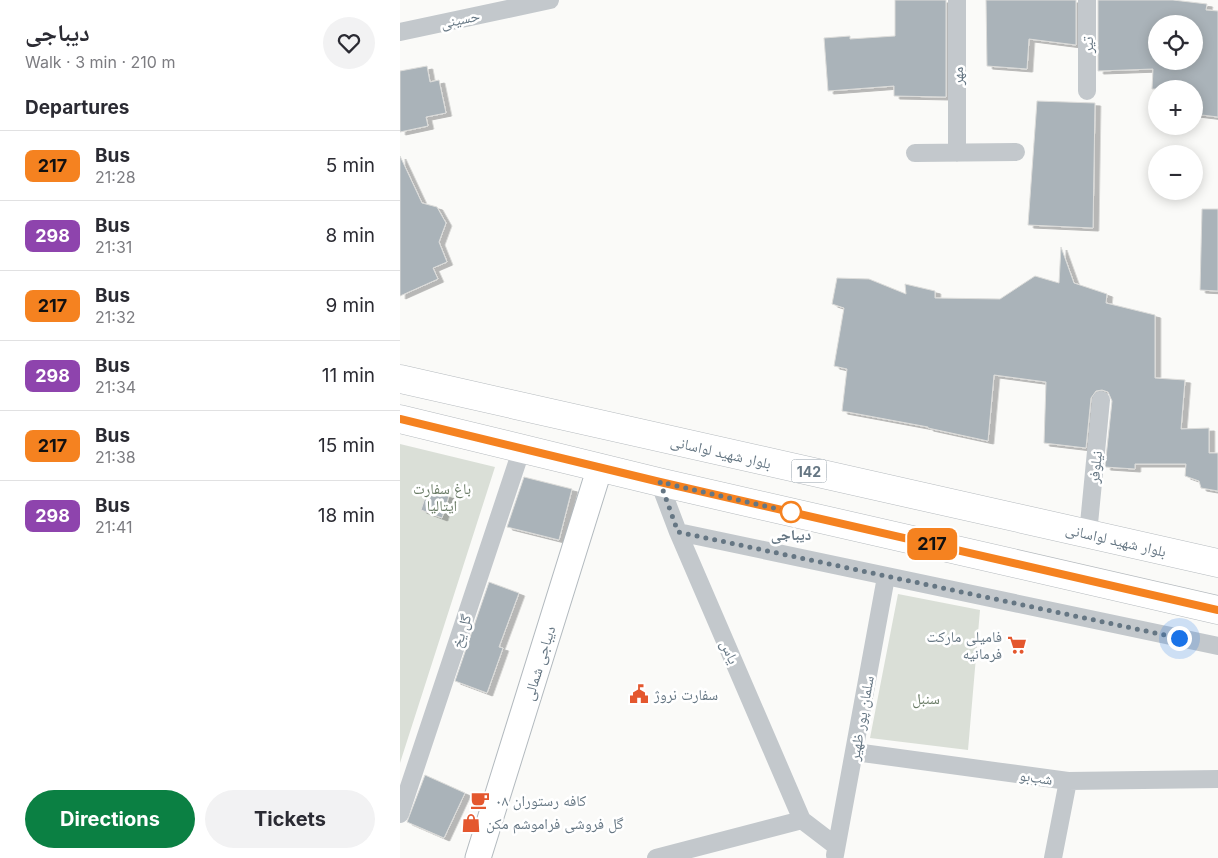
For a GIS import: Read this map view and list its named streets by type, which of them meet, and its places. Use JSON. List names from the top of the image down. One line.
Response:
{"streets":{"main road":["بلوار شهید لواسانی","142","دیباجی شمالی"],"street":["حسینی","تیر","مهر","نیلوفر","گل یخ","یاس","سلمان پور ظهیر","شب‌بو"]},"crossings":[["بلوار شهید لواسانی","نیلوفر"],["یاس","سلمان پور ظهیر"],["سلمان پور ظهیر","شب‌بو"]],"parks":["باغ سفارت ایتالیا","سنبل"],"places":{"other":["دیباجی"],"supermarket":["فامیلی مارکت فرمانیه"],"public building":["سفارت نروژ"],"cafe":["کافه رستوران ٠٨"],"shop":["گل فروشی فراموشم مکن"]},"lines":["bus line 217"],"page":{"heading":[["دیباجی","Walk · 3 min · 210 m"],"Departures"],"on_map":"217","map_buttons":["+","−"],"list":[{"mark":"217","name":"Bus","note":"21:28","value":"5 min"},{"mark":"298","name":"Bus","note":"21:31","value":"8 min"},{"mark":"217","name":"Bus","note":"21:32","value":"9 min"},{"mark":"298","name":"Bus","note":"21:34","value":"11 min"},{"mark":"217","name":"Bus","note":"21:38","value":"15 min"},{"mark":"298","name":"Bus","note":"21:41","value":"18 min"}],"buttons":["Directions","Tickets"]}}
